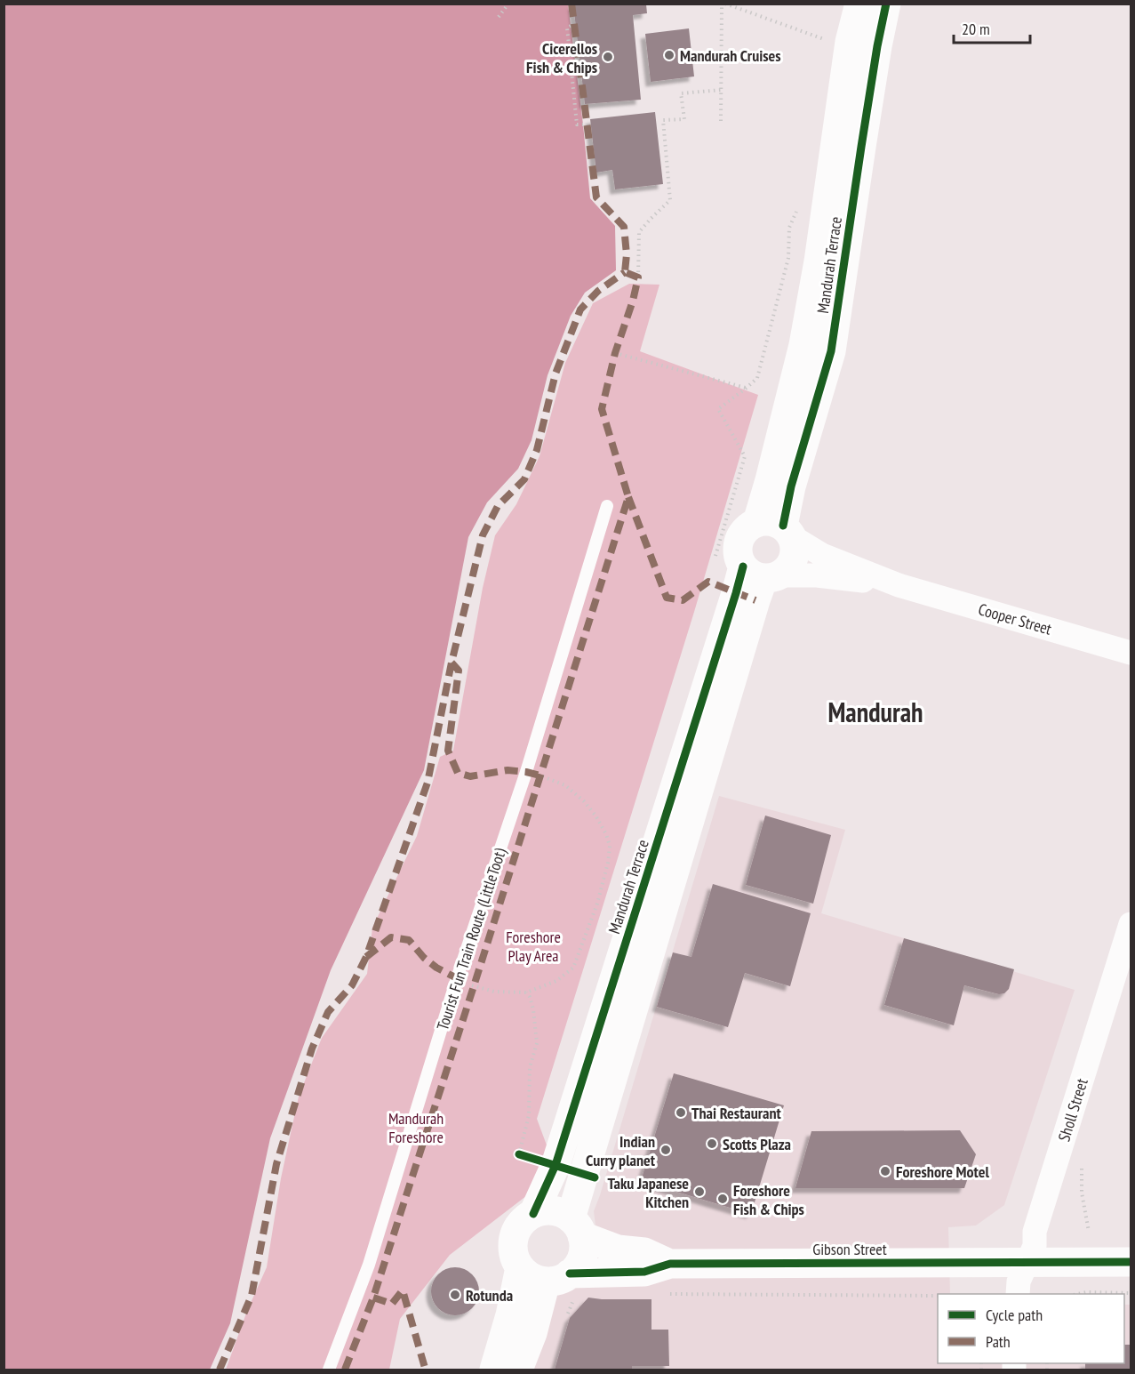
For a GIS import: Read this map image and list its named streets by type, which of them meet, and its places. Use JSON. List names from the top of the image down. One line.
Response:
{"streets":{"street":["Mandurah Terrace","Cooper Street","Sholl Street","Gibson Street"],"lane":["Tourist Fun Train Route (LittleToot)"]},"crossings":[["Mandurah Terrace","Cooper Street"],["Mandurah Terrace","Gibson Street"],["Sholl Street","Gibson Street"]],"districts":["Mandurah"],"parks":["Foreshore Play Area","Mandurah Foreshore"],"places":["Mandurah Cruises","Cicerellos Fish & Chips","Thai Restaurant","Scotts Plaza","Indian Curry planet","Foreshore Motel","Taku Japanese Kitchen","Foreshore Fish & Chips","Rotunda"],"legend":["Cycle path","Path"],"scale_bar":"20 m"}
